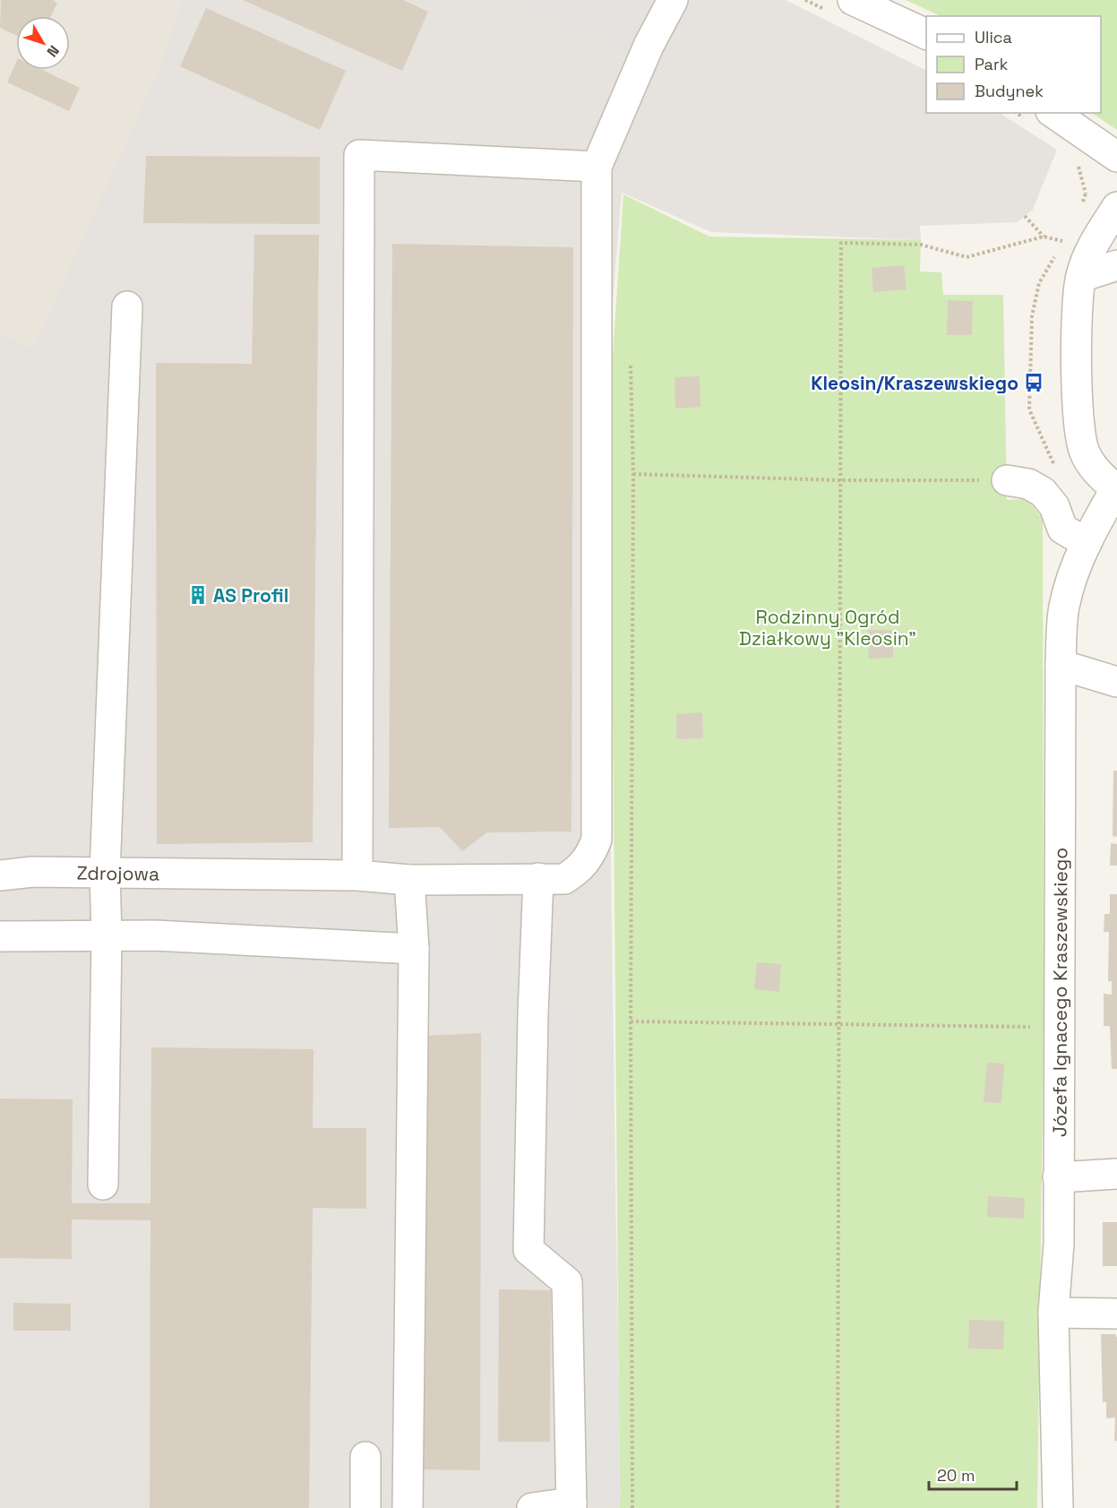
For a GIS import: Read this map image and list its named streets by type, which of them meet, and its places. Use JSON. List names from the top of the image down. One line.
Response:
{"streets":{"street":["Zdrojowa","Józefa Ignacego Kraszewskiego"]},"parks":["Rodzinny Ogród Działkowy \"Kleosin\""],"places":{"bus stop":["Kleosin/Kraszewskiego"],"building":["AS Profil"]},"legend":["Ulica","Park","Budynek"],"scale_bar":"20 m","north":"bottom right"}
